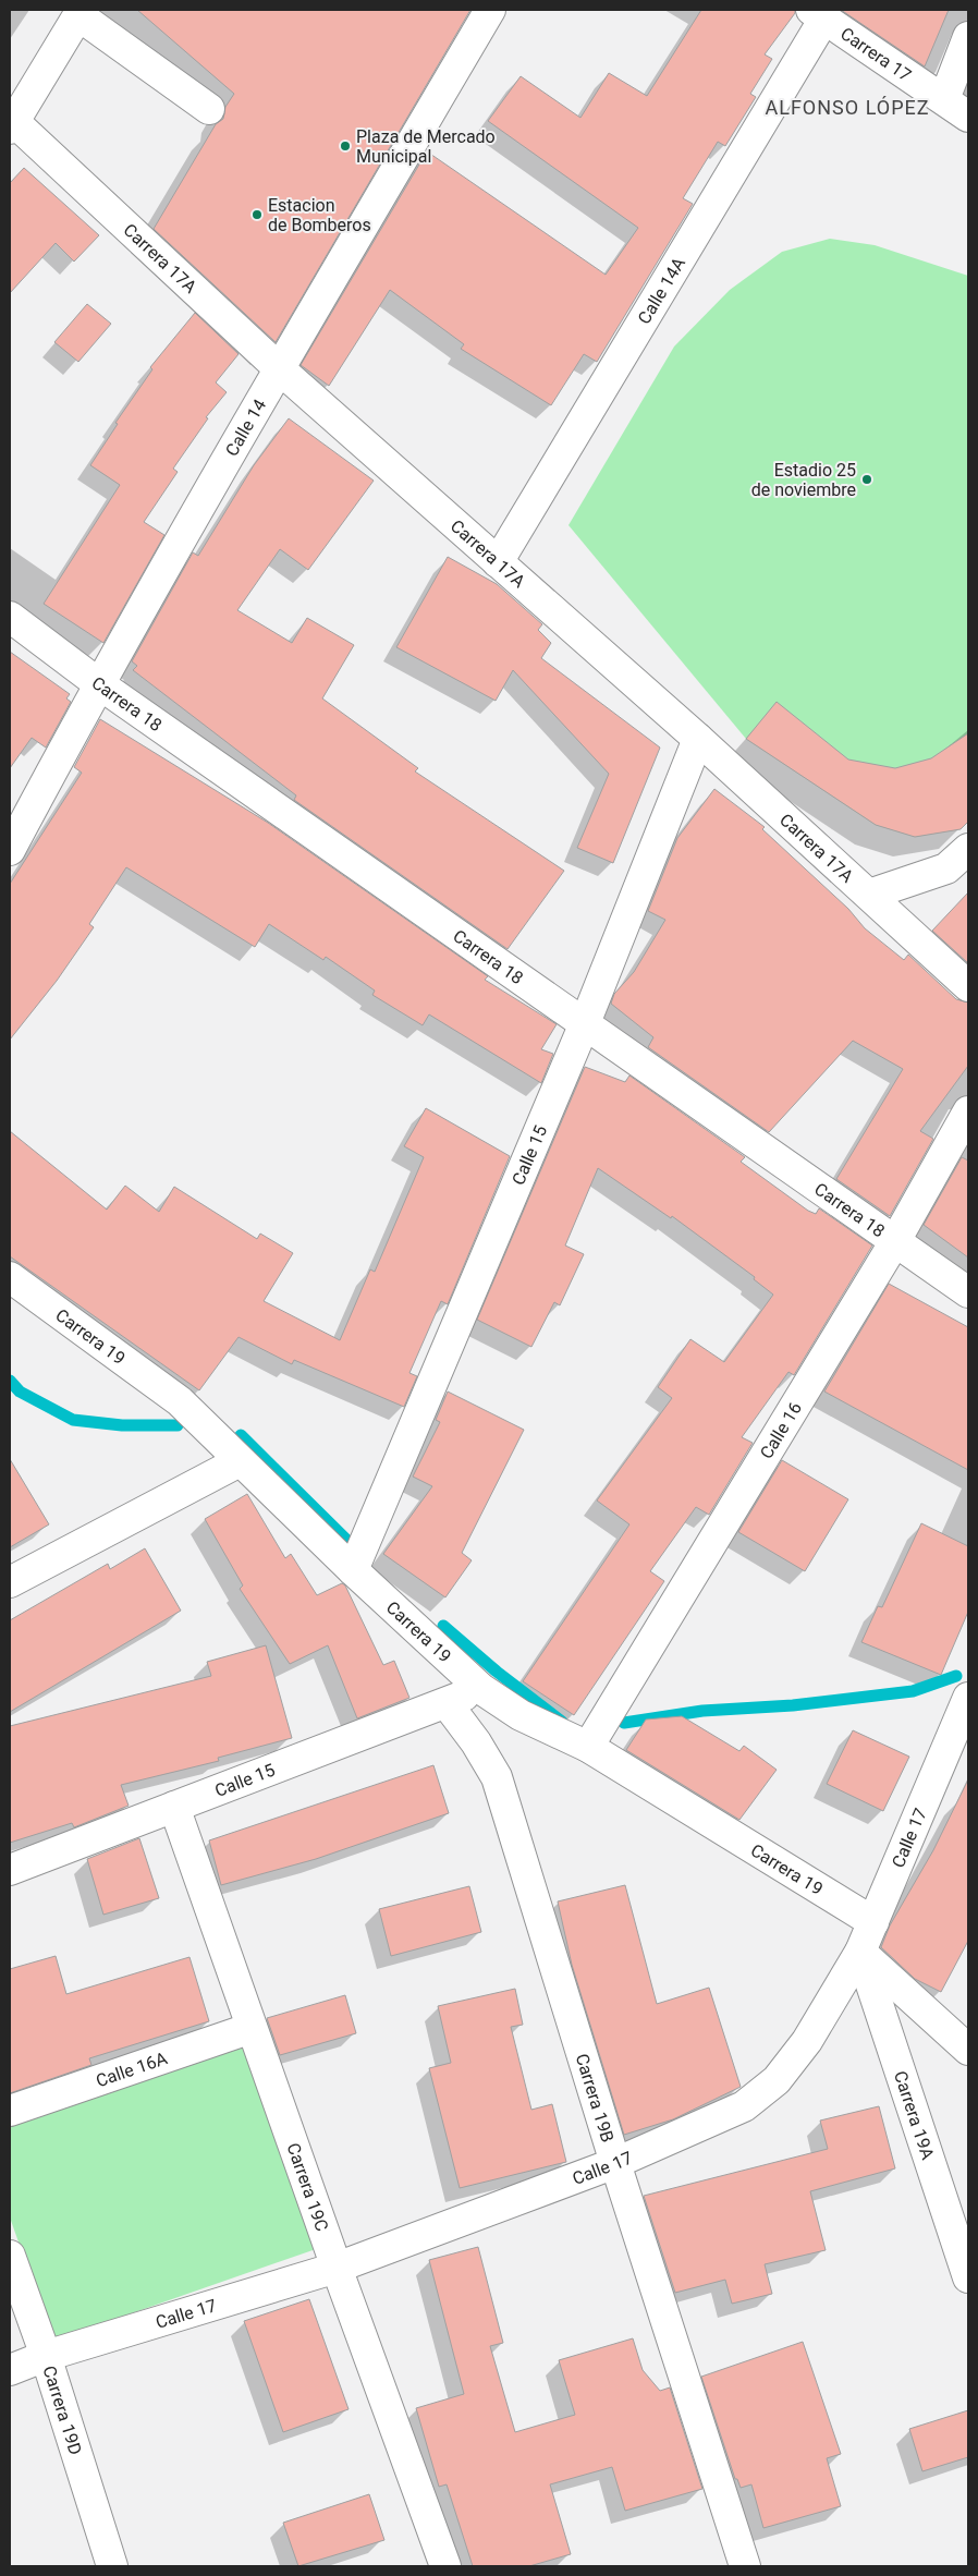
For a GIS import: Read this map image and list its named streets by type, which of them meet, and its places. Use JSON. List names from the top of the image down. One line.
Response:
{"streets":{"street":["Carrera 17","Carrera 17A","Calle 14A","Calle 14","Carrera 18","Calle 15","Carrera 19","Calle 16","Calle 17","Calle 16A","Carrera 19B","Carrera 19A","Carrera 19C","Carrera 19D"]},"crossings":[["Carrera 17","Calle 14A"],["Carrera 17A","Calle 14A"],["Carrera 17A","Calle 14"],["Carrera 17A","Calle 15"],["Calle 14","Carrera 18"],["Carrera 18","Calle 15"],["Carrera 18","Calle 16"],["Calle 15","Carrera 19"],["Calle 15","Carrera 19B"],["Calle 15","Carrera 19C"],["Carrera 19","Calle 16"],["Carrera 19","Calle 17"],["Calle 17","Carrera 19B"],["Calle 17","Carrera 19A"],["Calle 17","Carrera 19C"],["Calle 17","Carrera 19D"],["Calle 16A","Carrera 19C"]],"districts":["ALFONSO LÓPEZ"],"places":["Plaza de Mercado Municipal","Estacion de Bomberos","Estadio 25 de noviembre"]}
